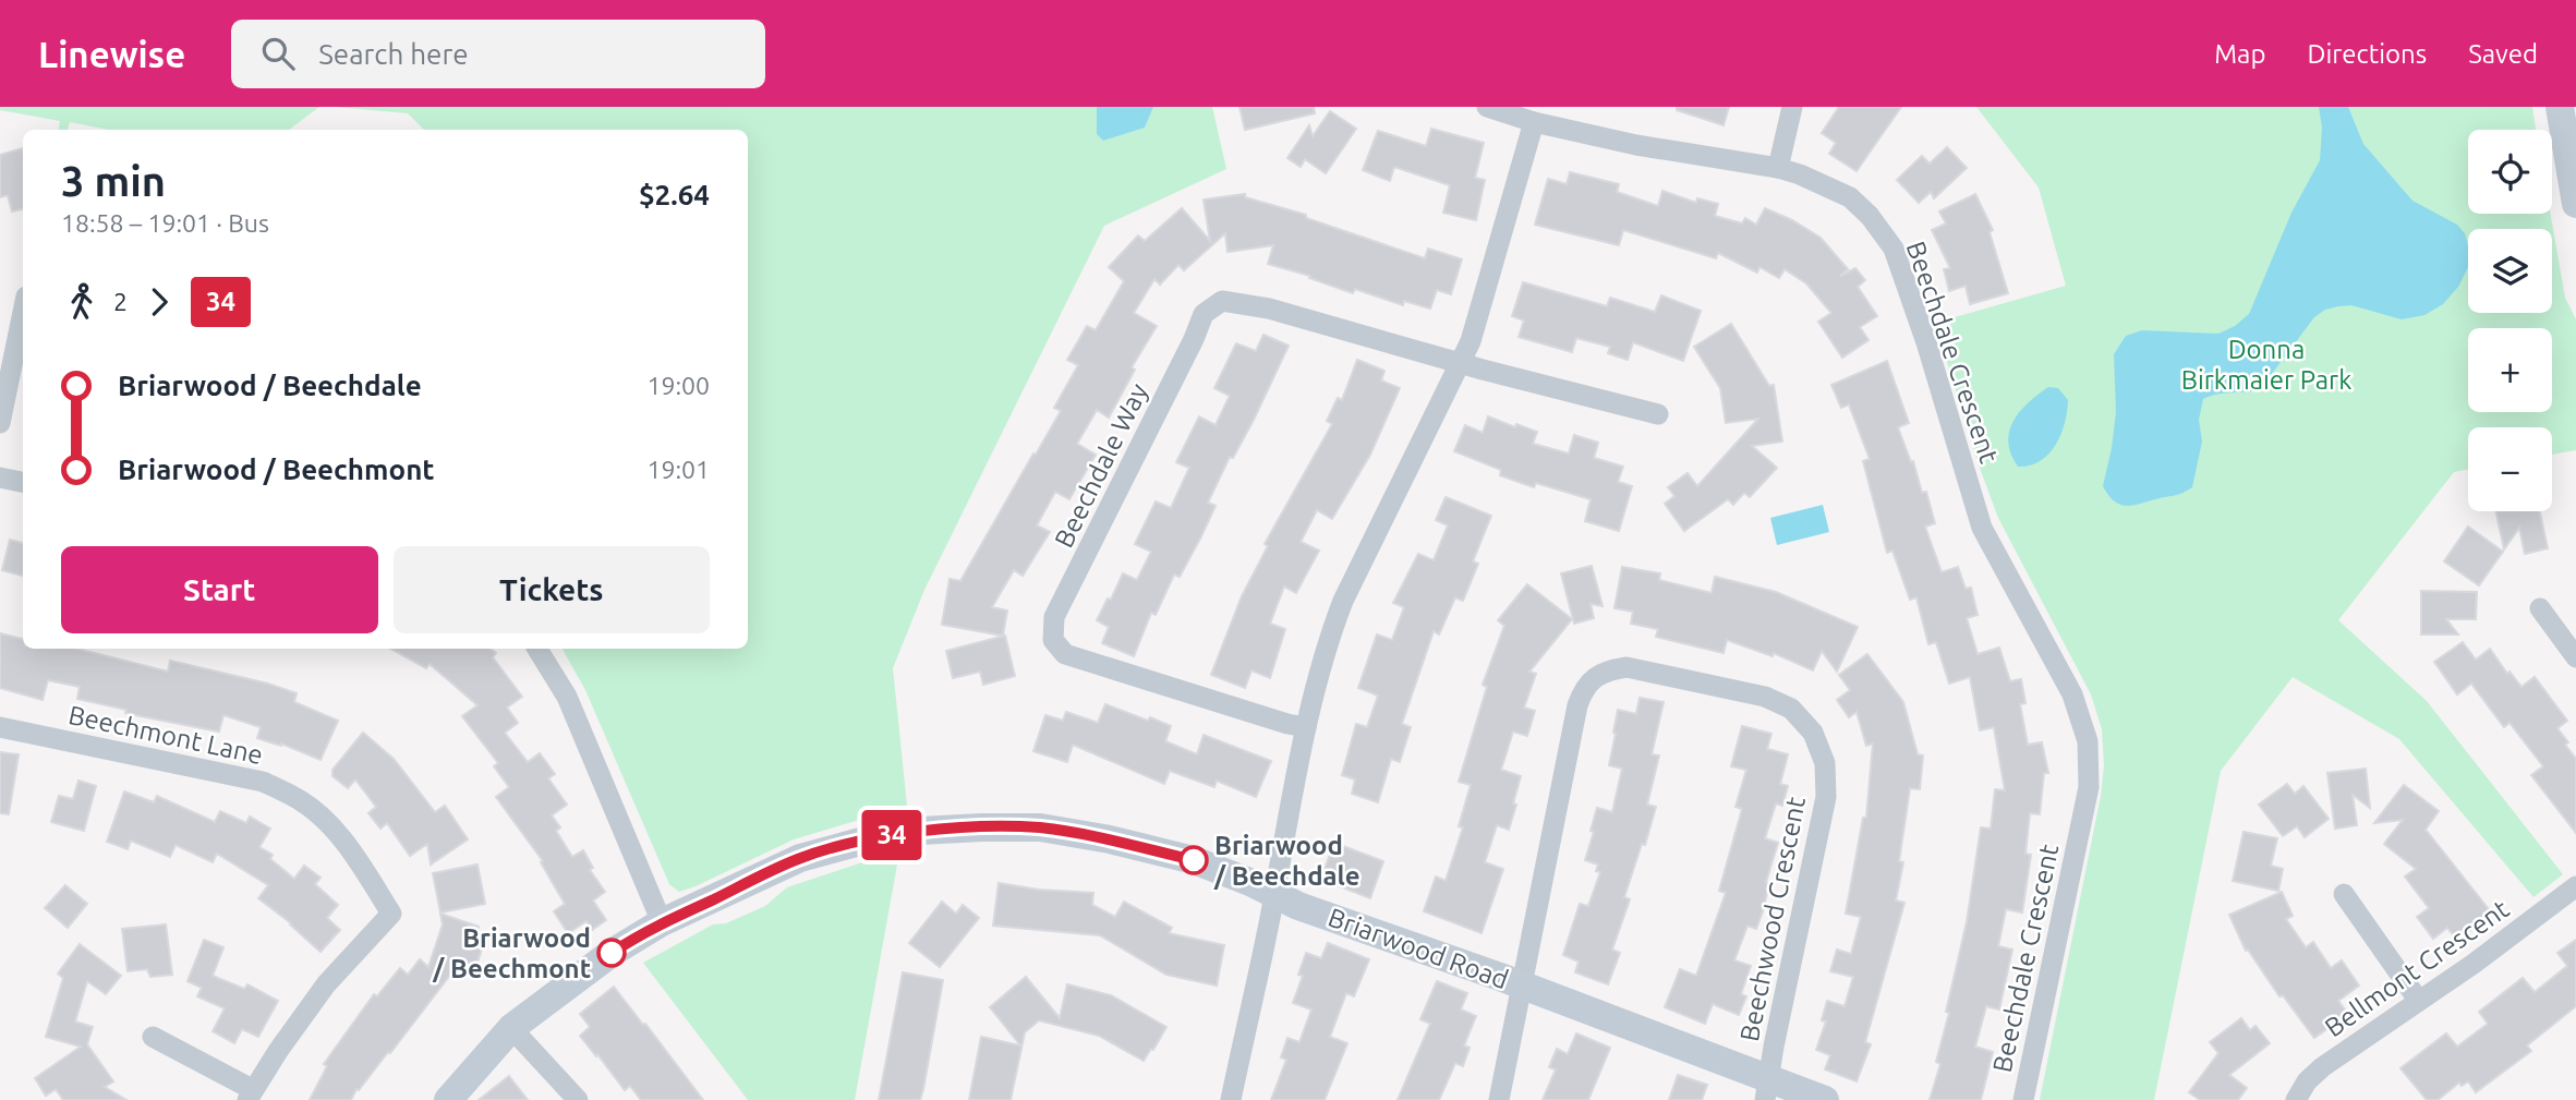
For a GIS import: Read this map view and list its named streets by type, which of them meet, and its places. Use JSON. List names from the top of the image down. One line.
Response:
{"streets":{"street":["Beechdale Crescent","Beechdale Way","Beechmont Lane","Beechwood Crescent","Briarwood Road","Bellmont Crescent"]},"crossings":[["Beechwood Crescent","Briarwood Road"]],"parks":["Donna Birkmaier Park"],"places":["Briarwood / Beechdale","Briarwood / Beechmont"],"lines":["bus line 34"],"page":{"header":"Linewise","search":"Search here","nav":["Map","Directions","Saved"],"on_map":"34","map_buttons":["+","−"],"heading":["3 min","18:58 – 19:01 · Bus","$2.64"],"legs":["2","34"],"list":[{"name":"Briarwood / Beechdale","value":"19:00"},{"name":"Briarwood / Beechmont","value":"19:01"}],"buttons":["Start","Tickets"]}}
